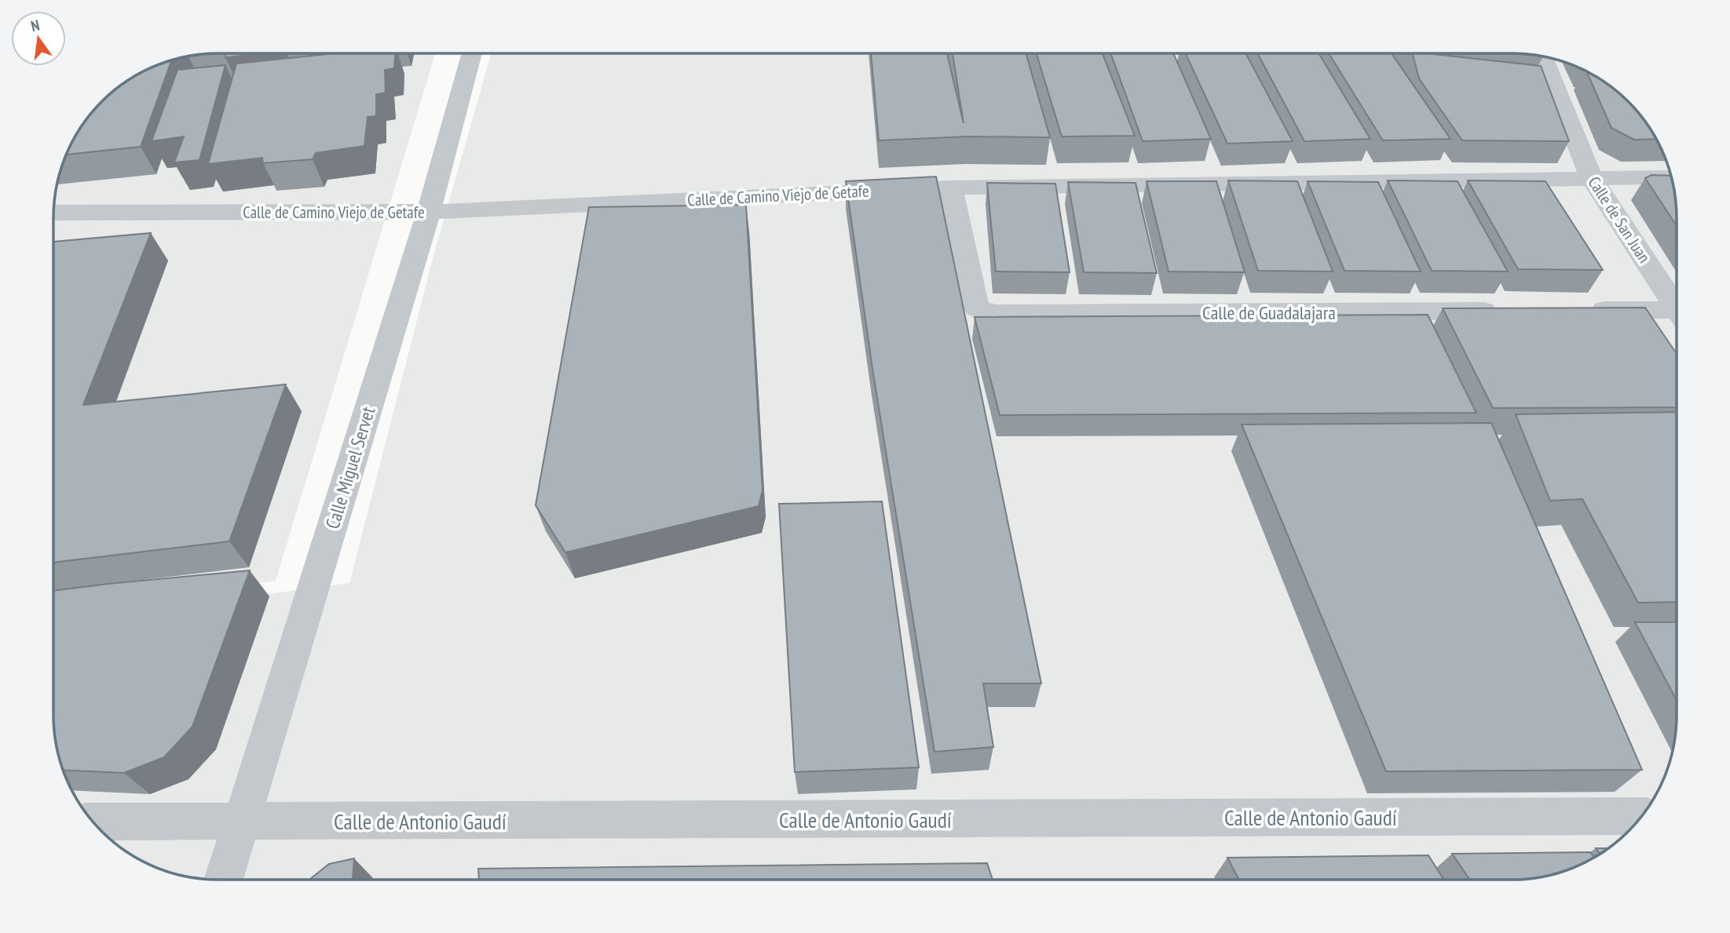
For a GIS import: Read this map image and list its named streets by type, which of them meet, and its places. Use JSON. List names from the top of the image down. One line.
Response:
{"streets":{"street":["Calle de Camino Viejo de Getafe","Calle de San Juan","Calle de Guadalajara","Calle Miguel Servet","Calle de Antonio Gaudí"]},"crossings":[["Calle de Camino Viejo de Getafe","Calle de San Juan"],["Calle de Camino Viejo de Getafe","Calle de Guadalajara"],["Calle de Camino Viejo de Getafe","Calle Miguel Servet"],["Calle Miguel Servet","Calle de Antonio Gaudí"]],"north":"top"}
